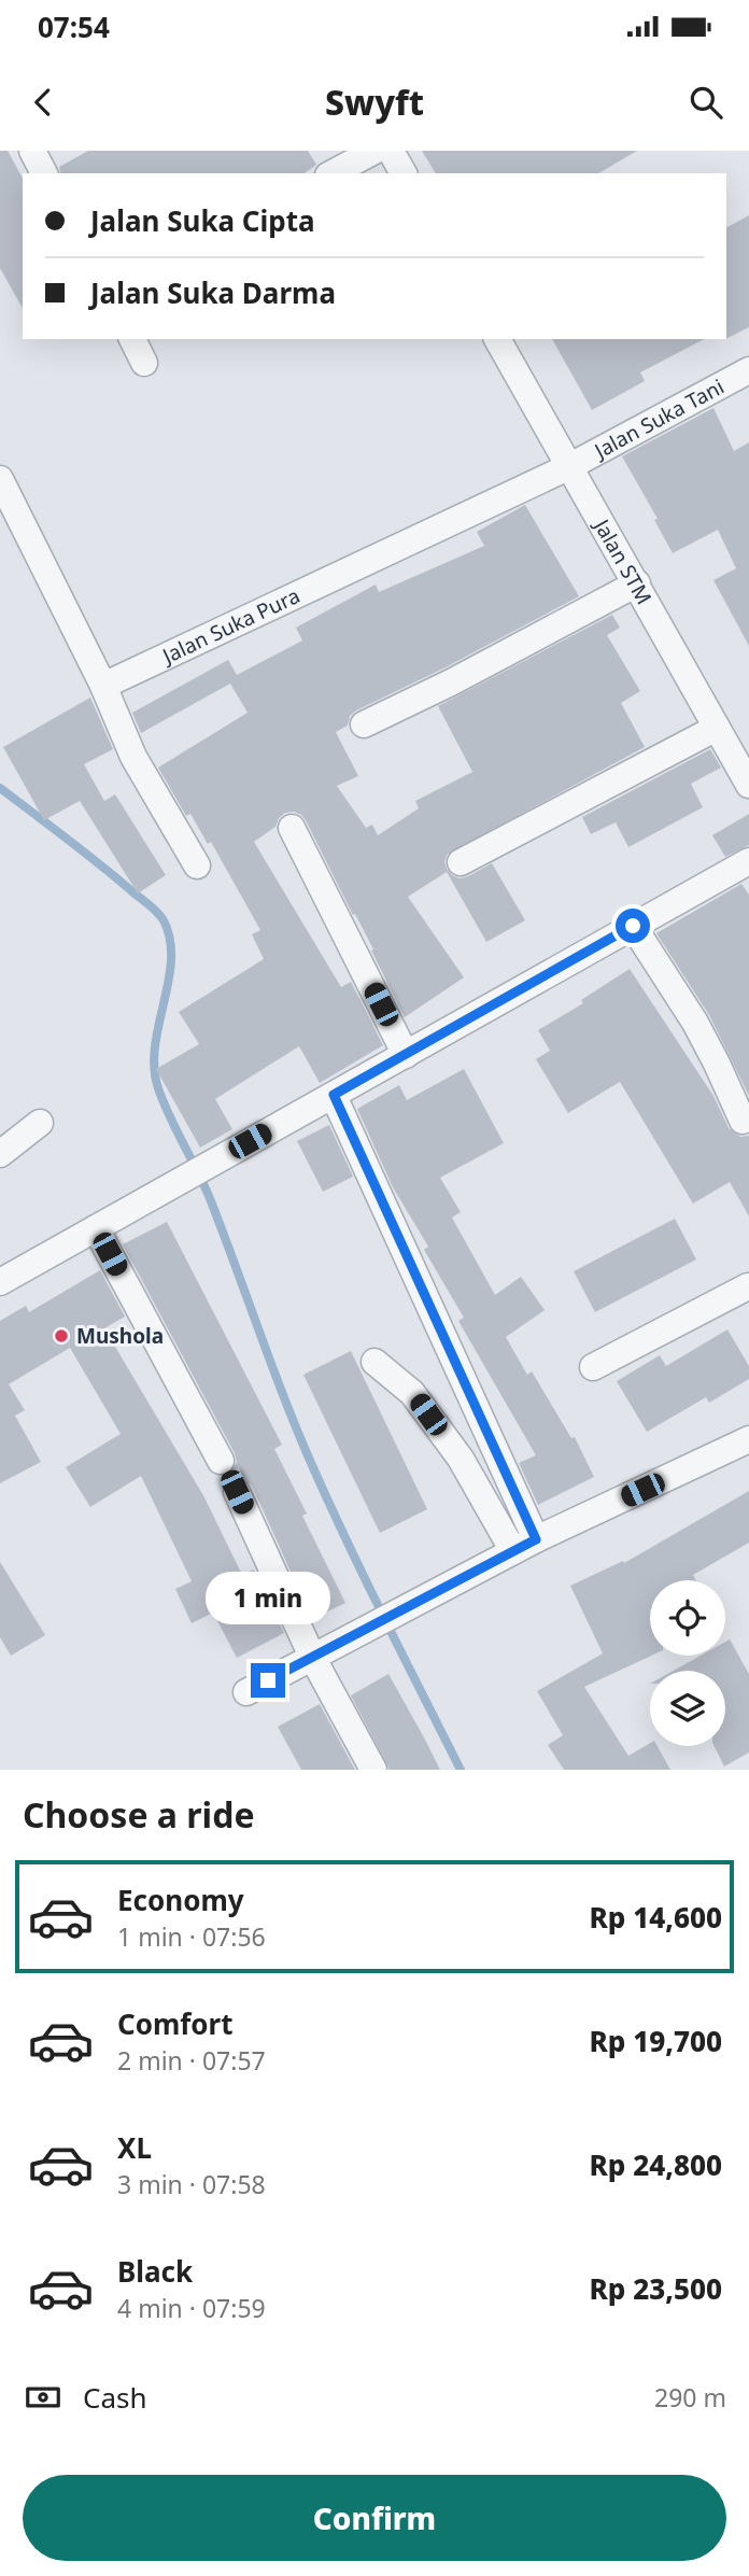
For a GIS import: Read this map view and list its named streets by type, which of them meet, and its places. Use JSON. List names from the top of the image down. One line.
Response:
{"streets":{"street":["Jalan Suka Tani","Jalan STM","Jalan Suka Pura"]},"crossings":[["Jalan Suka Tani","Jalan STM"],["Jalan Suka Tani","Jalan Suka Pura"],["Jalan STM","Jalan Suka Pura"]],"places":["Mushola"],"page":{"status":"07:54","header":"Swyft","banner":["Jalan Suka Cipta","Jalan Suka Darma"],"bubble":"1 min","heading":"Choose a ride","list":[{"name":"Economy","note":"1 min · 07:56","value":"Rp 14,600"},{"name":"Comfort","note":"2 min · 07:57","value":"Rp 19,700"},{"name":"XL","note":"3 min · 07:58","value":"Rp 24,800"},{"name":"Black","note":"4 min · 07:59","value":"Rp 23,500"}],"pay":["Cash","290 m"],"buttons":"Confirm"}}
